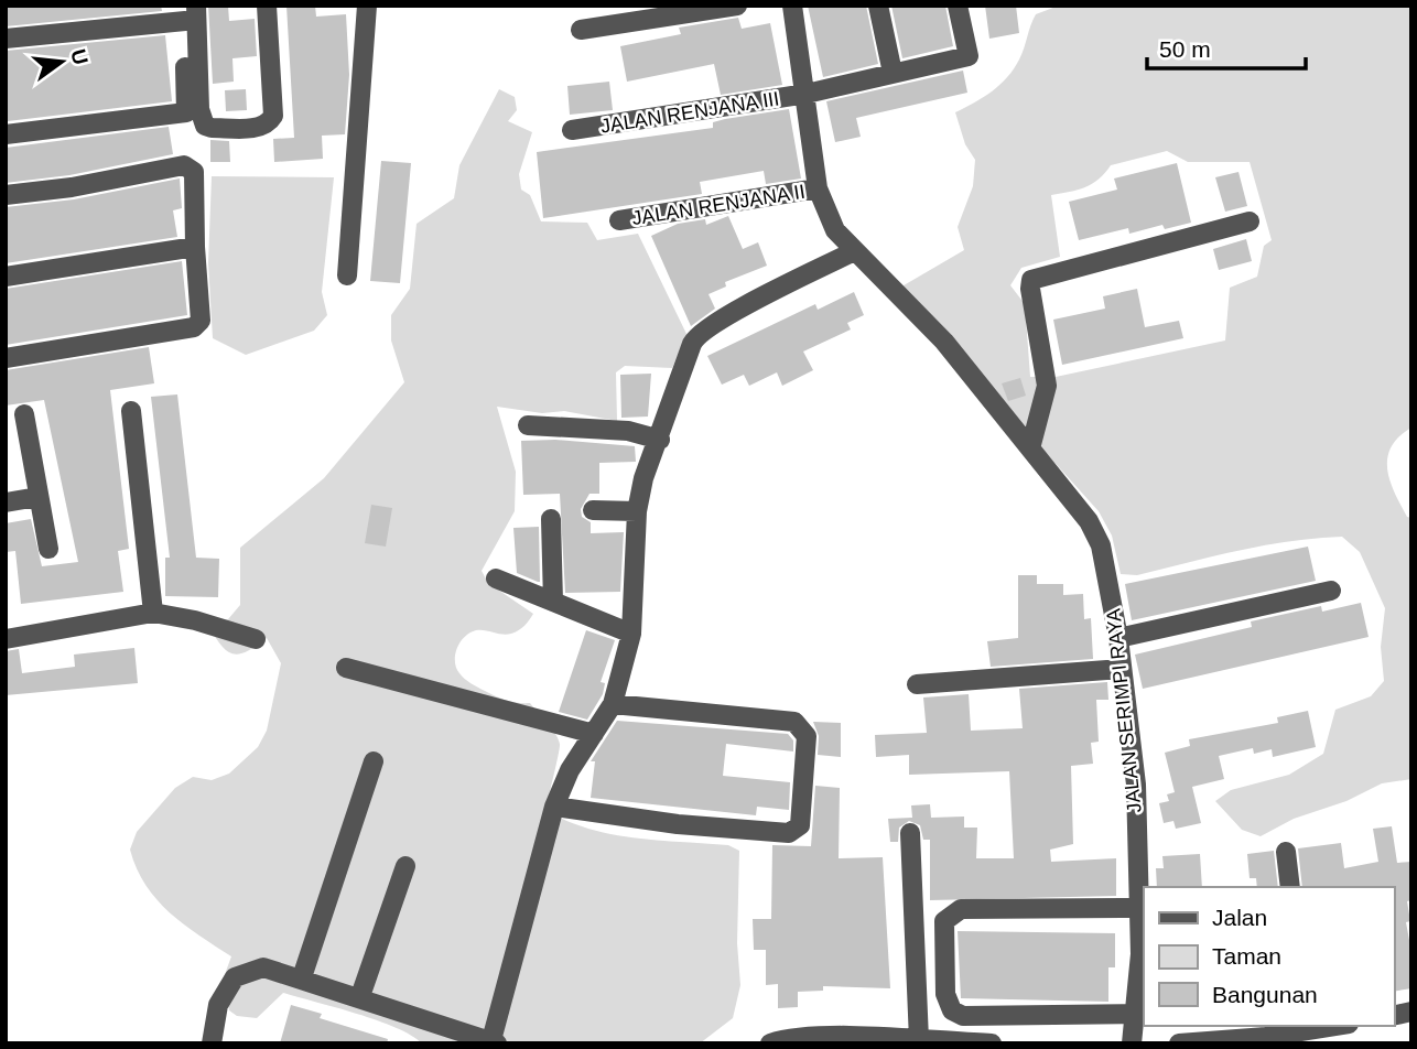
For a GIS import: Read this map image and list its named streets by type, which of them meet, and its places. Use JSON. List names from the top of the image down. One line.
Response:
{"streets":{"street":["JALAN RENJANA III","JALAN RENJANA II","JALAN SERIMPI RAYA"]},"crossings":[["JALAN RENJANA III","JALAN SERIMPI RAYA"],["JALAN RENJANA II","JALAN SERIMPI RAYA"]],"legend":["Jalan","Taman","Bangunan"],"scale_bar":"50 m","north":"right"}
